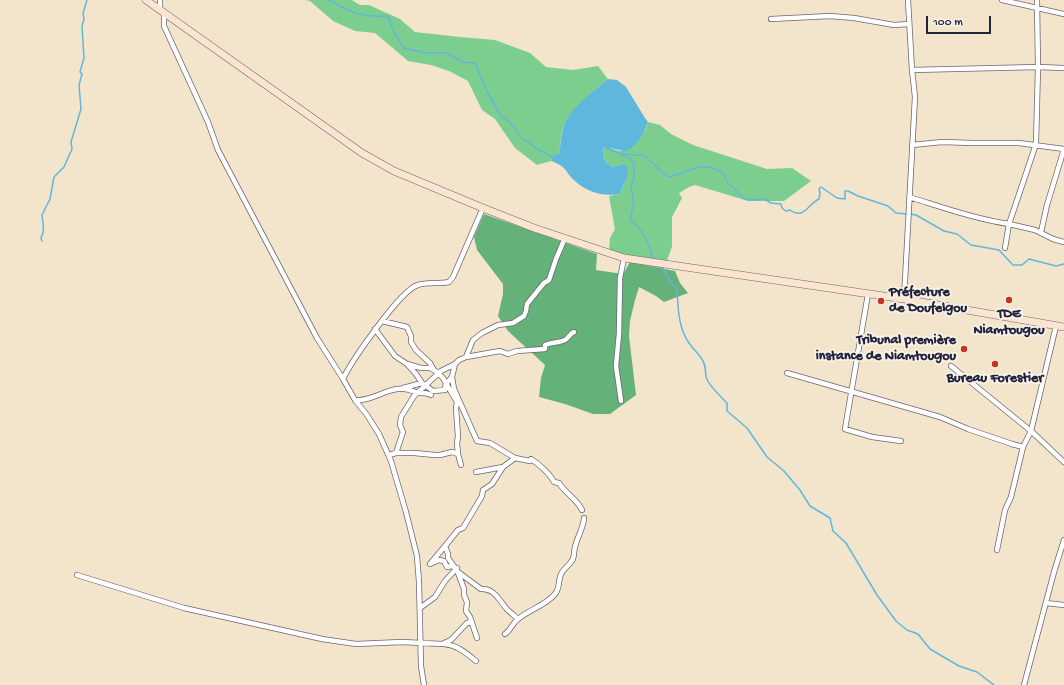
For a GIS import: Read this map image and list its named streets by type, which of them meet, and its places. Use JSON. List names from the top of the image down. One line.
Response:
{"places":["TDE Niamtougou","Préfecture de Doufelgou","Tribunal première instance de Niamtougou","Bureau Forestier"],"scale_bar":"100 m"}
